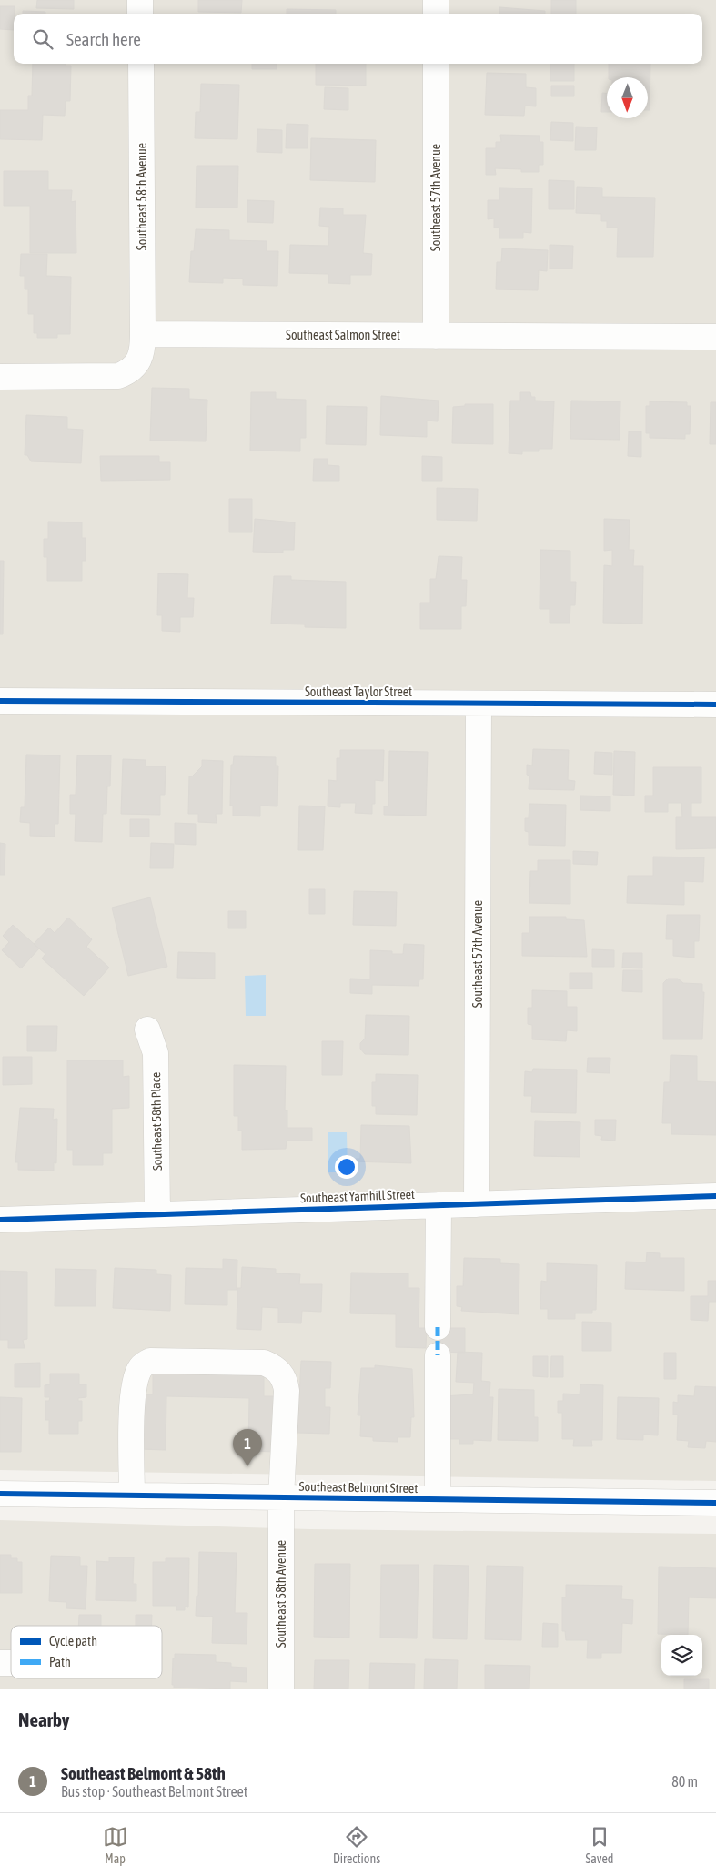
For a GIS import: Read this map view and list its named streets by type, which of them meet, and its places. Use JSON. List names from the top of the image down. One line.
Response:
{"streets":{"street":["Southeast 58th Avenue","Southeast 57th Avenue","Southeast Salmon Street","Southeast Taylor Street","Southeast 58th Place","Southeast Yamhill Street","Southeast Belmont Street"]},"crossings":[["Southeast 58th Avenue","Southeast Salmon Street"],["Southeast 58th Avenue","Southeast Belmont Street"],["Southeast 57th Avenue","Southeast Salmon Street"],["Southeast 57th Avenue","Southeast Taylor Street"],["Southeast 57th Avenue","Southeast Yamhill Street"],["Southeast 58th Place","Southeast Yamhill Street"]],"legend":["Cycle path","Path"],"north":"bottom","page":{"search":"Search here","pins":"1","heading":"Nearby","list":[{"mark":"1","name":"Southeast Belmont & 58th","note":"Bus stop · Southeast Belmont Street","value":"80 m"}],"nav":["Map","Directions","Saved"]}}
